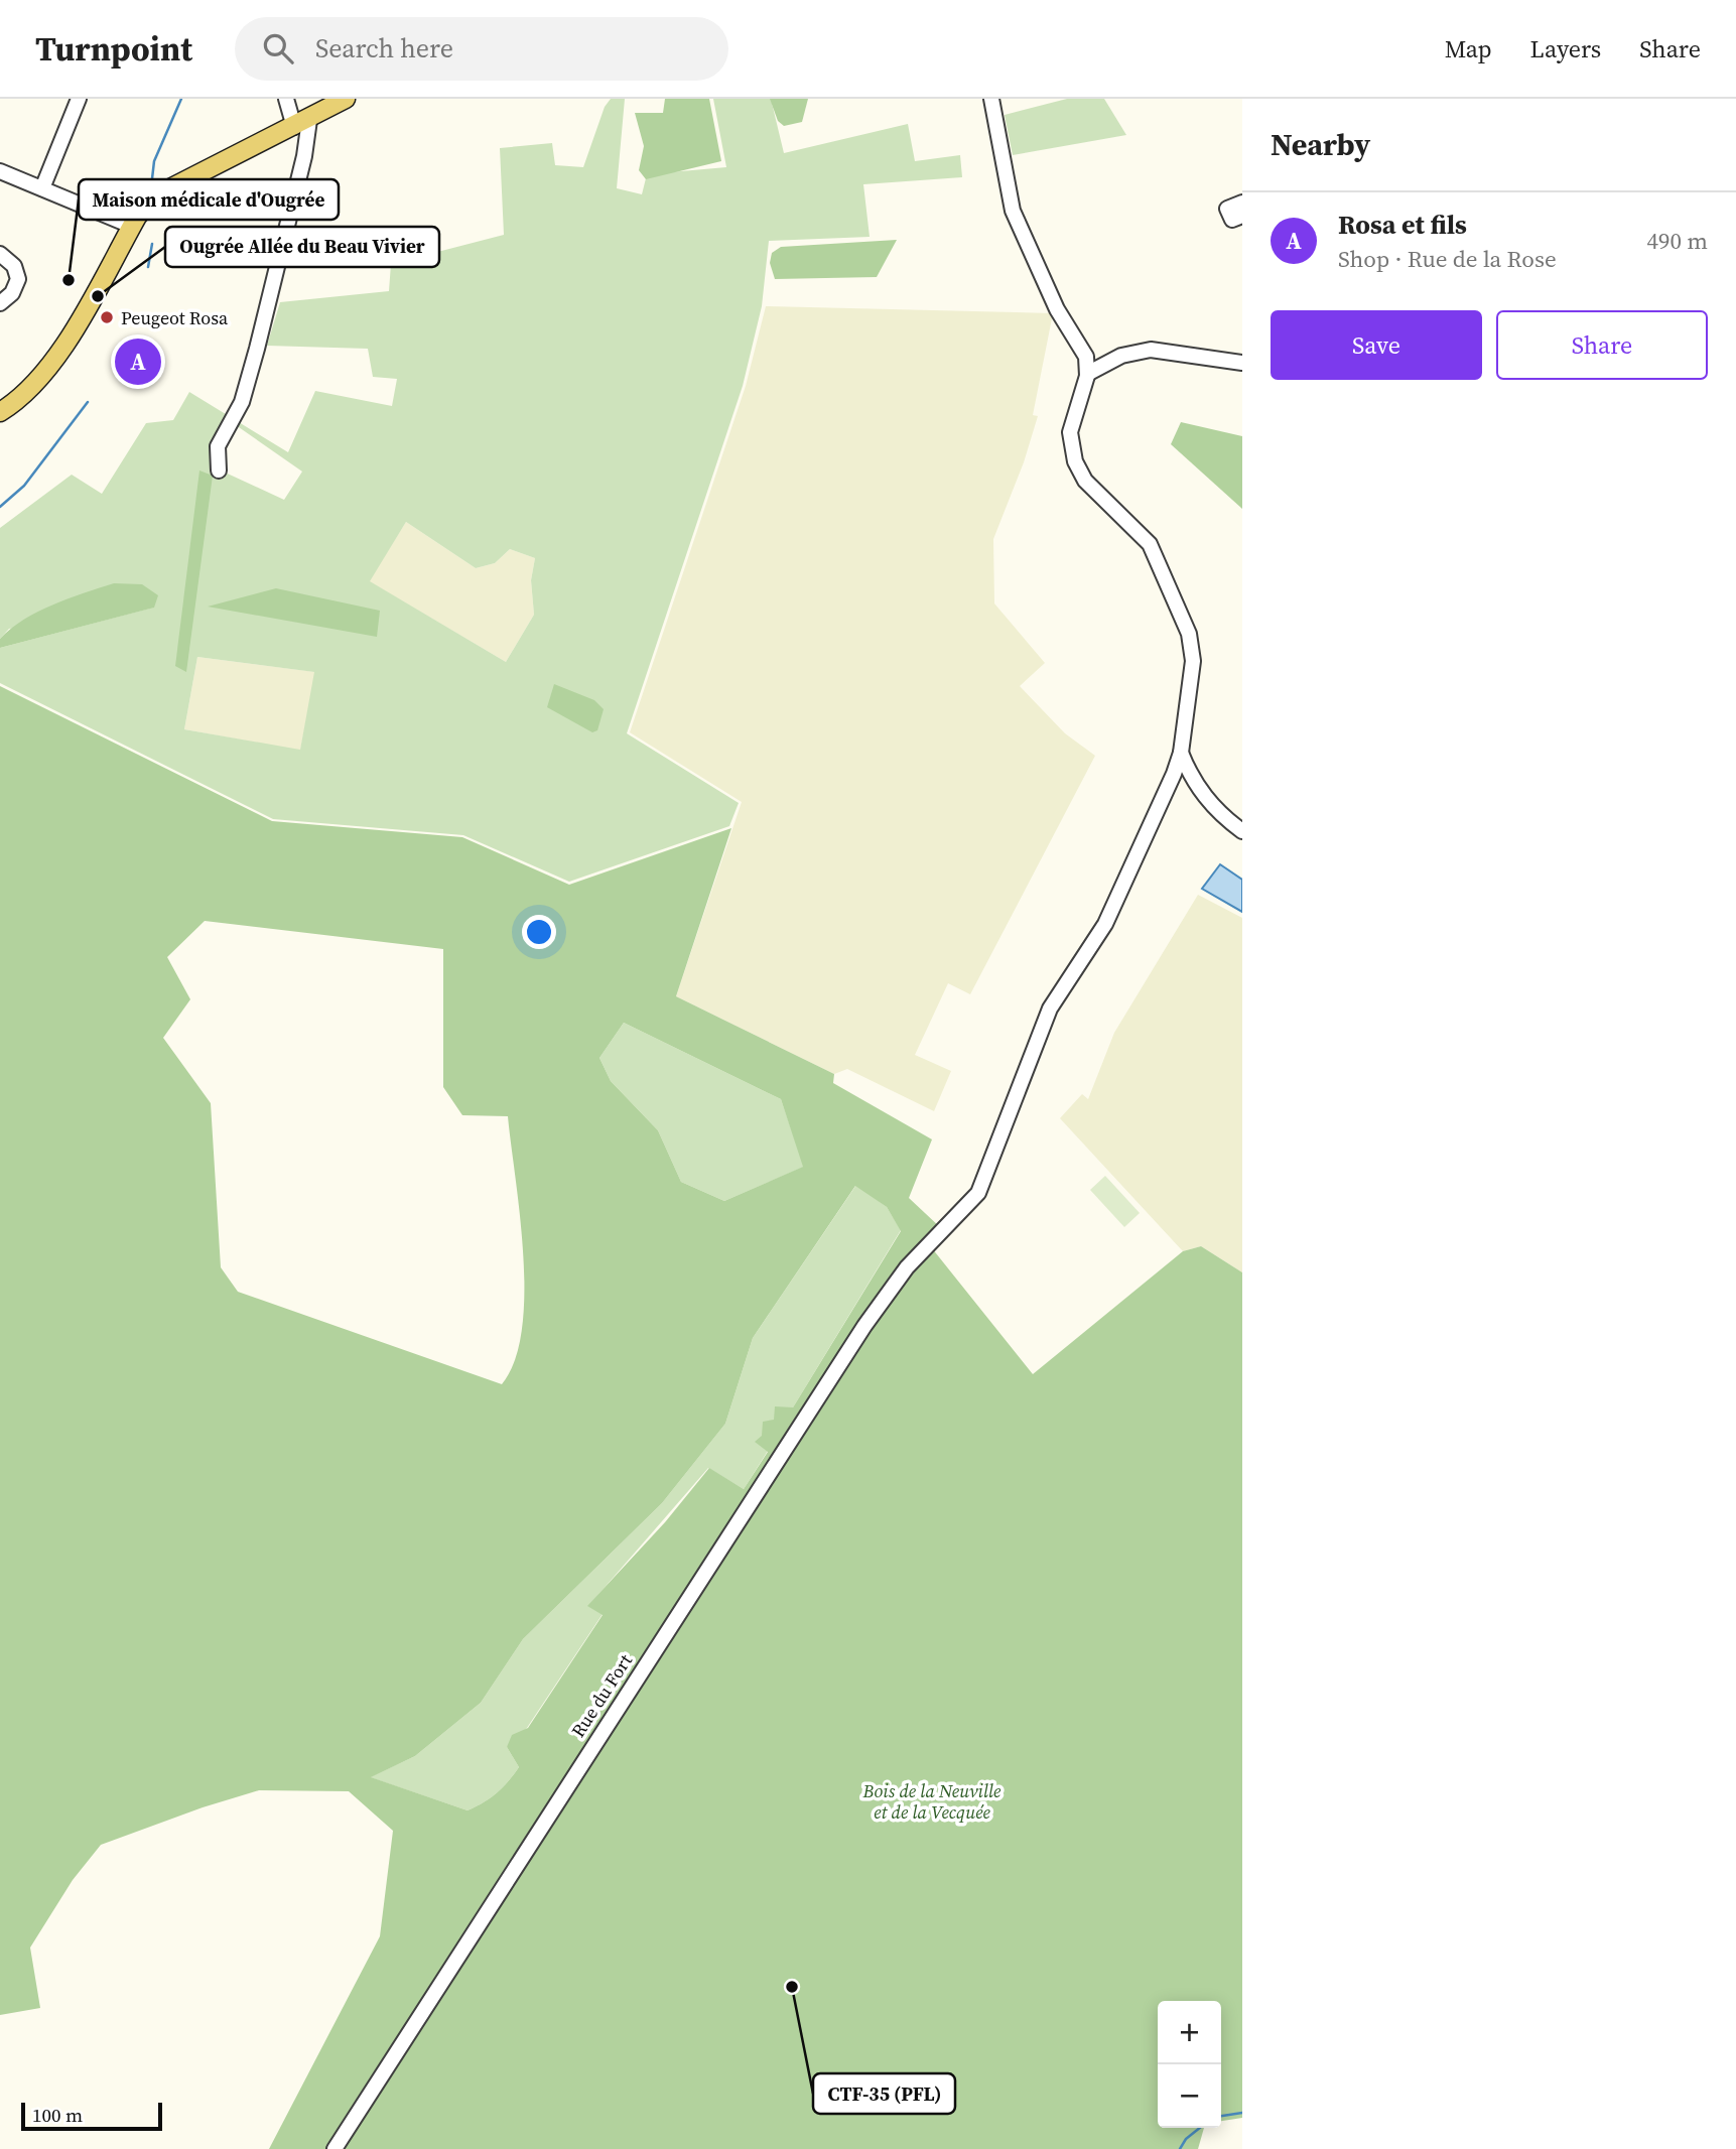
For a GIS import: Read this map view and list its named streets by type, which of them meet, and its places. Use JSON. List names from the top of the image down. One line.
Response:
{"streets":{"street":["Rue du Fort"]},"parks":["Bois de la Neuville et de la Vecquée"],"places":["Maison médicale d'Ougrée","Ougrée Allée du Beau Vivier","Peugeot Rosa","CTF-35 (PFL)"],"scale_bar":"100 m","page":{"header":"Turnpoint","search":"Search here","nav":["Map","Layers","Share"],"heading":"Nearby","list":[{"mark":"A","name":"Rosa et fils","note":"Shop · Rue de la Rose","value":"490 m"}],"buttons":["Save","Share"],"pins":"A","map_buttons":["+","−"],"scale":"100 m"}}
